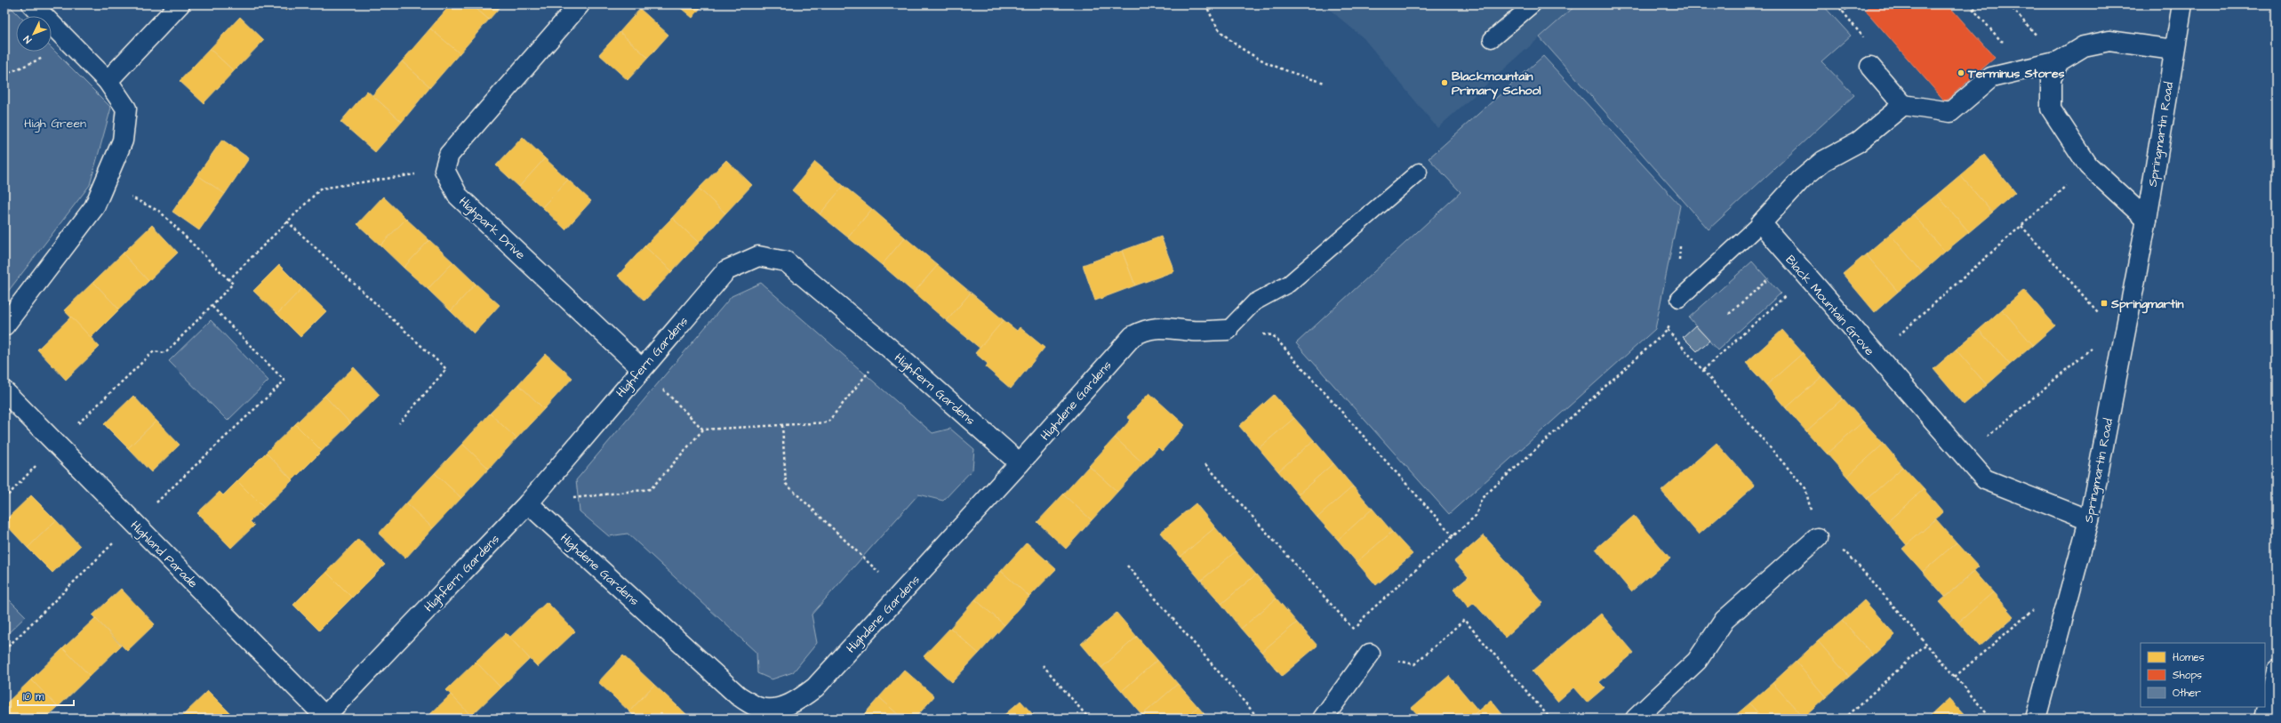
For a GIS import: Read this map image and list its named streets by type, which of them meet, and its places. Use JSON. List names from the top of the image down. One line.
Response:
{"streets":{"street":["Springmartin Road","Highpark Drive","Black Mountain Grove","Highfern Gardens","Highdene Gardens","Highland Parade"]},"crossings":[["Springmartin Road","Black Mountain Grove"],["Highpark Drive","Highfern Gardens"],["Highfern Gardens","Highdene Gardens"],["Highfern Gardens","Highland Parade"]],"parks":["High Green"],"places":{"other":["Terminus Stores","Blackmountain Primary School"],"transit":["Springmartin"]},"legend":["Homes","Shops","Other"],"scale_bar":"10 m","north":"bottom left"}
